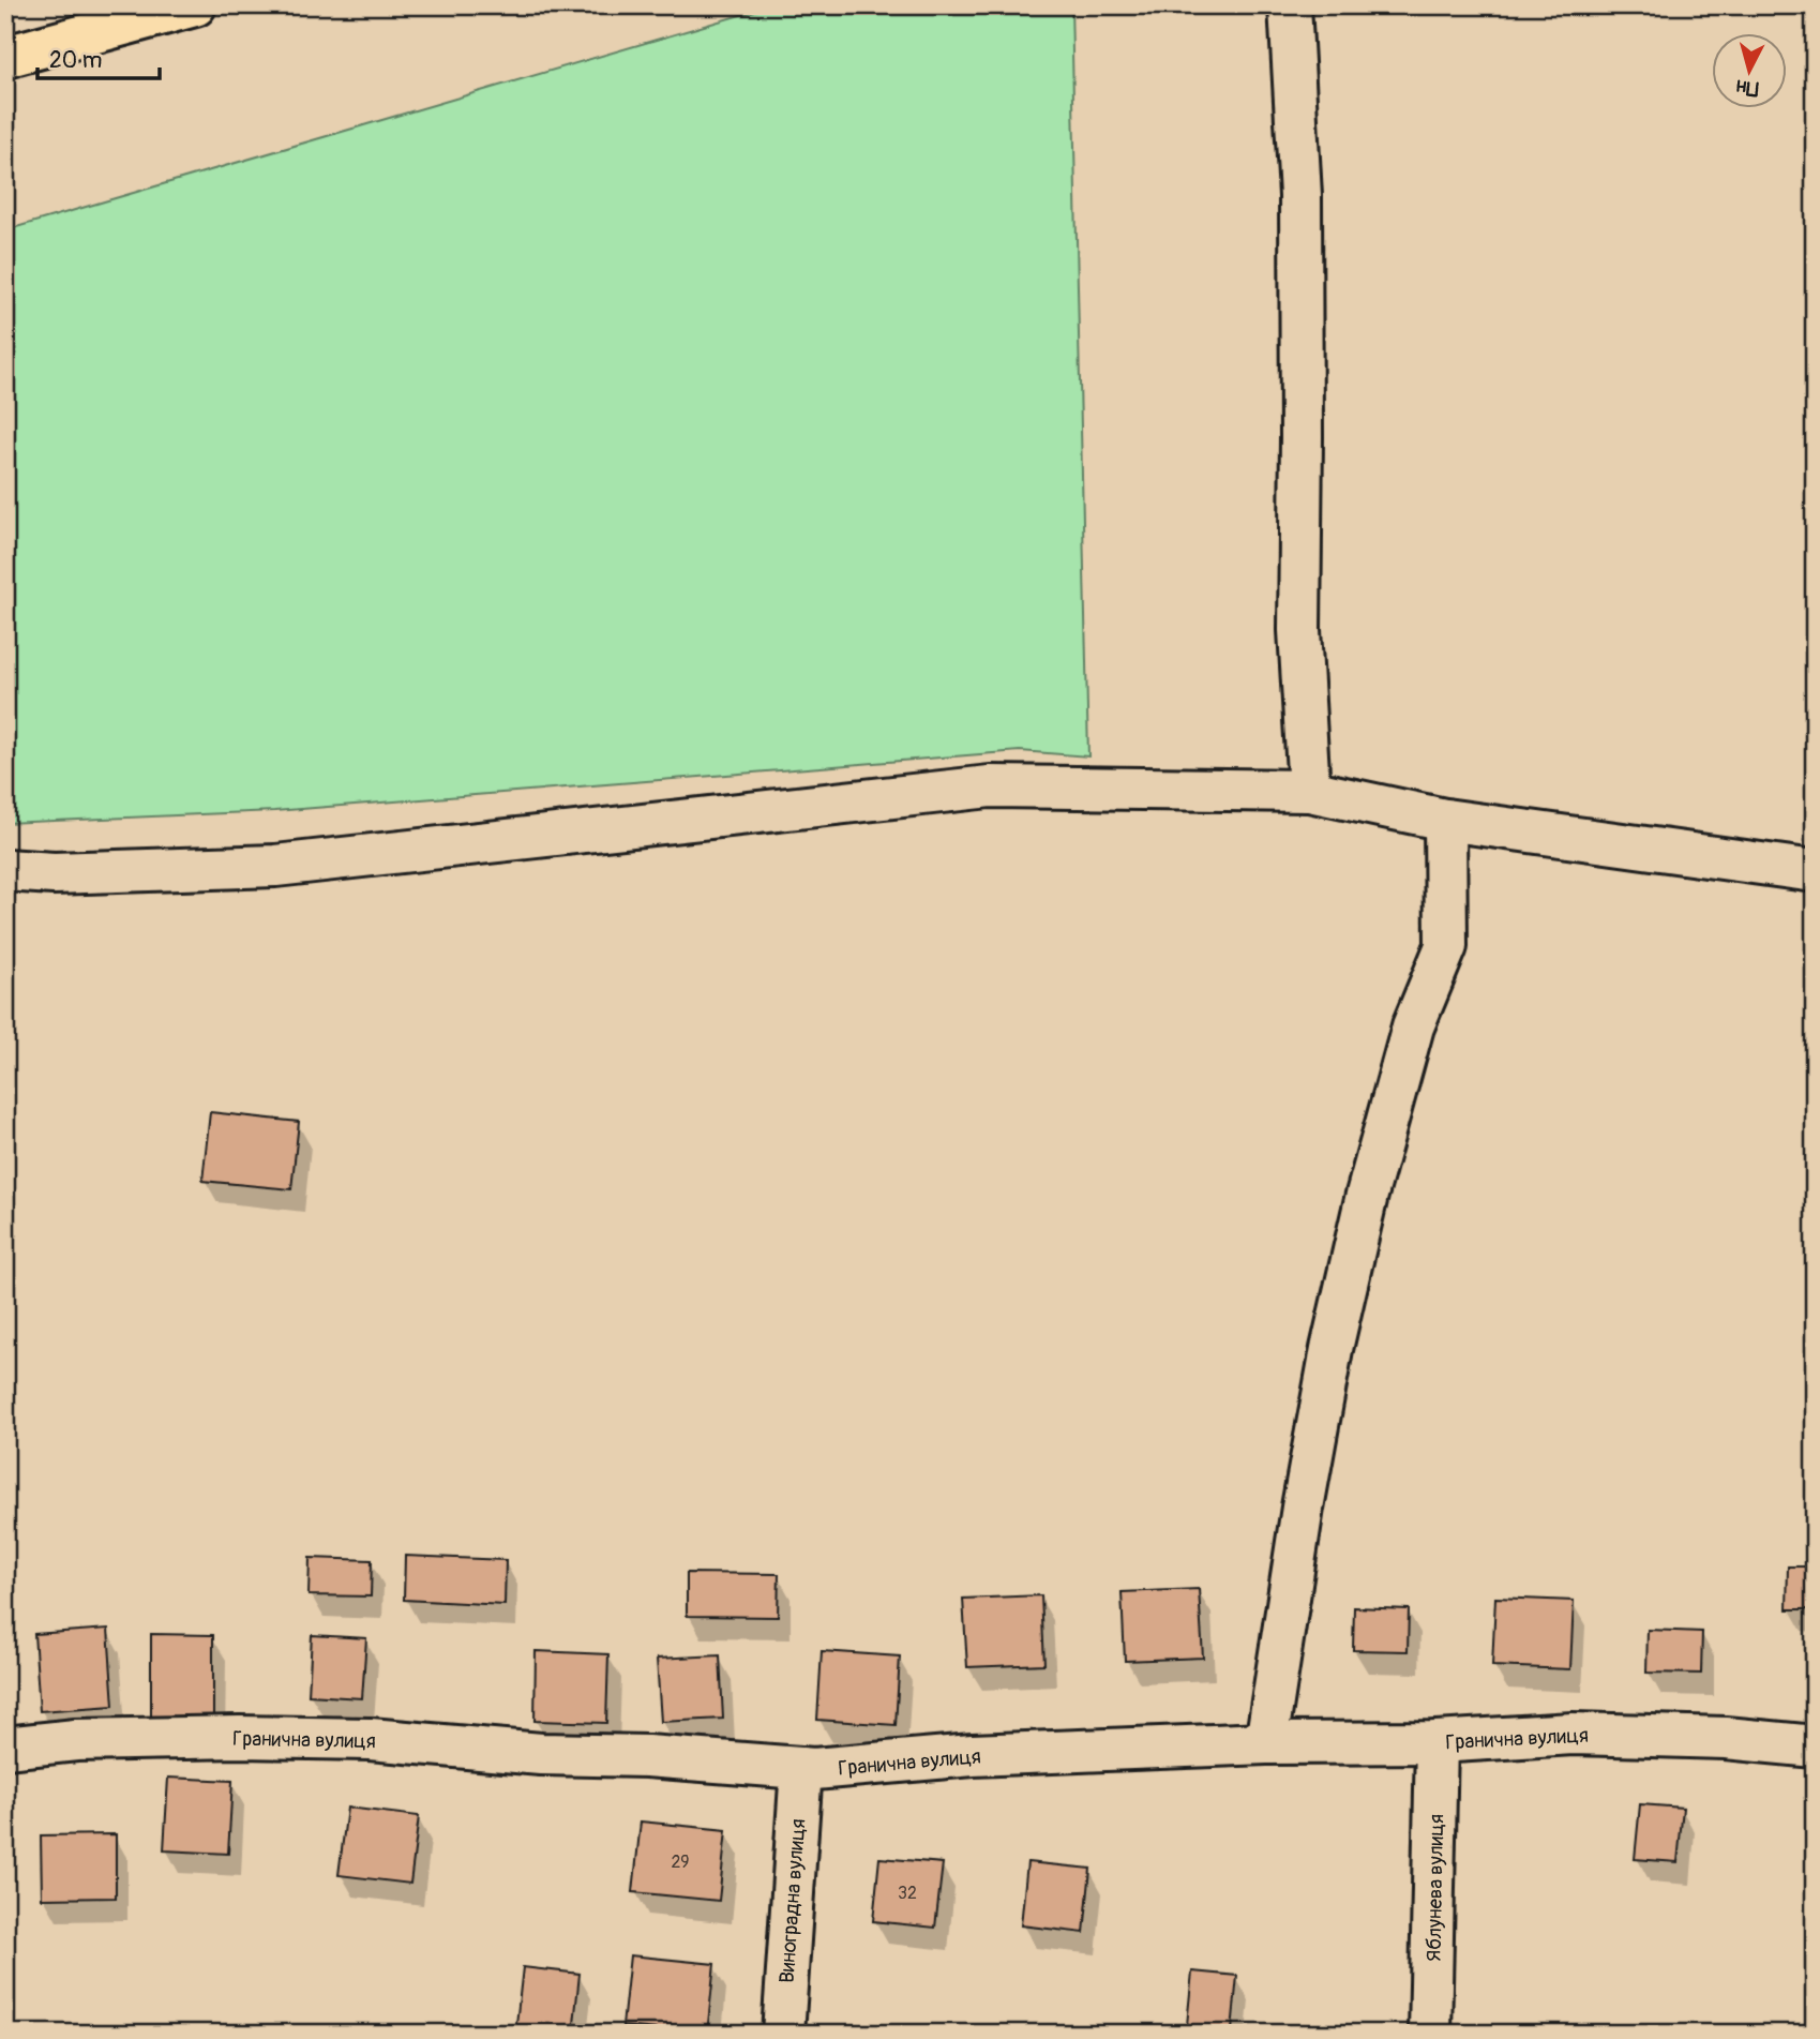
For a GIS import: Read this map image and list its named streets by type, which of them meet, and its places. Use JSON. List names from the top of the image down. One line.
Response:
{"streets":{"street":["Гранична вулиця","Яблунева вулиця","Виноградна вулиця"]},"crossings":[["Гранична вулиця","Яблунева вулиця"],["Гранична вулиця","Виноградна вулиця"]],"house_numbers":["29","32"],"scale_bar":"20 m","north":"bottom"}
